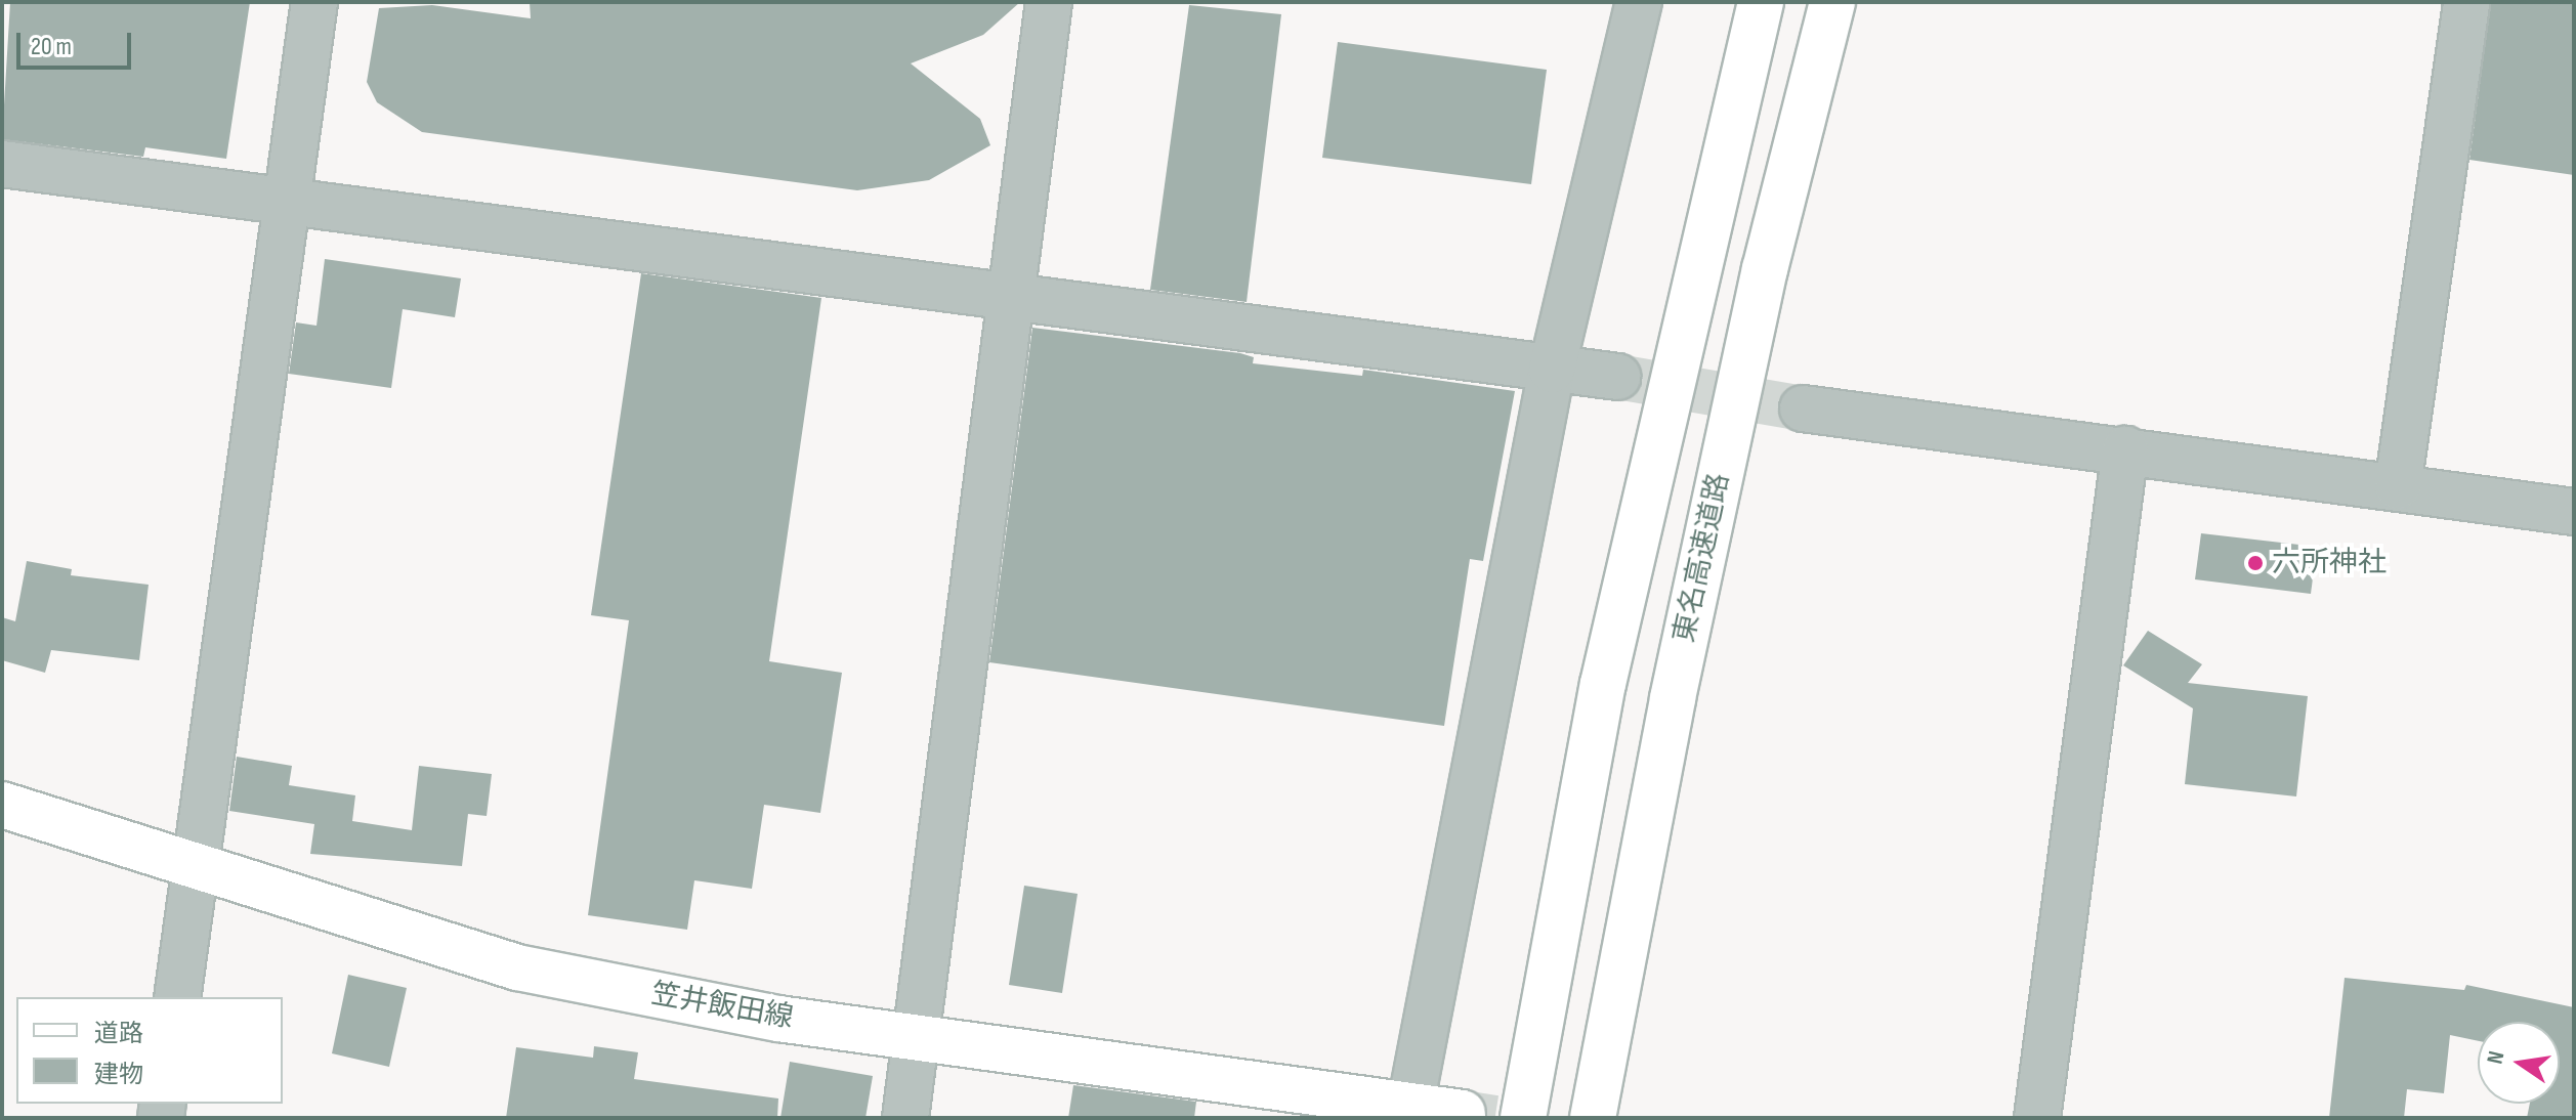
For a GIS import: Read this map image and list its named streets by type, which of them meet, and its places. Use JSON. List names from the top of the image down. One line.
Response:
{"streets":{"main road":["東名高速道路","笠井飯田線"]},"places":["六所神社"],"legend":["道路","建物"],"scale_bar":"20 m","north":"left"}
